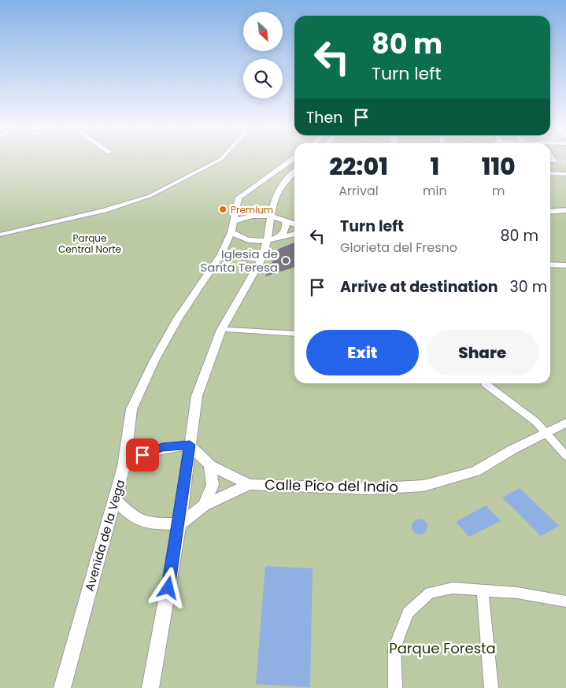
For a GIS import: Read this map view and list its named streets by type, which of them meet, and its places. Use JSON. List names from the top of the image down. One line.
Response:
{"streets":{"street":["Calle Pico del Indio","Avenida de la Vega"]},"parks":["Parque Central Norte","Parque Foresta"],"places":["Premium","Iglesia de Santa Teresa"],"north":"bottom right","page":{"turn":["80 m","Turn left"],"then":"Then","eta":["22:01","Arrival","1","min","110","m"],"list":[{"name":"Turn left","note":"Glorieta del Fresno","value":"80 m"},{"name":"Arrive at destination","value":"30 m"}],"buttons":["Exit","Share"]}}
